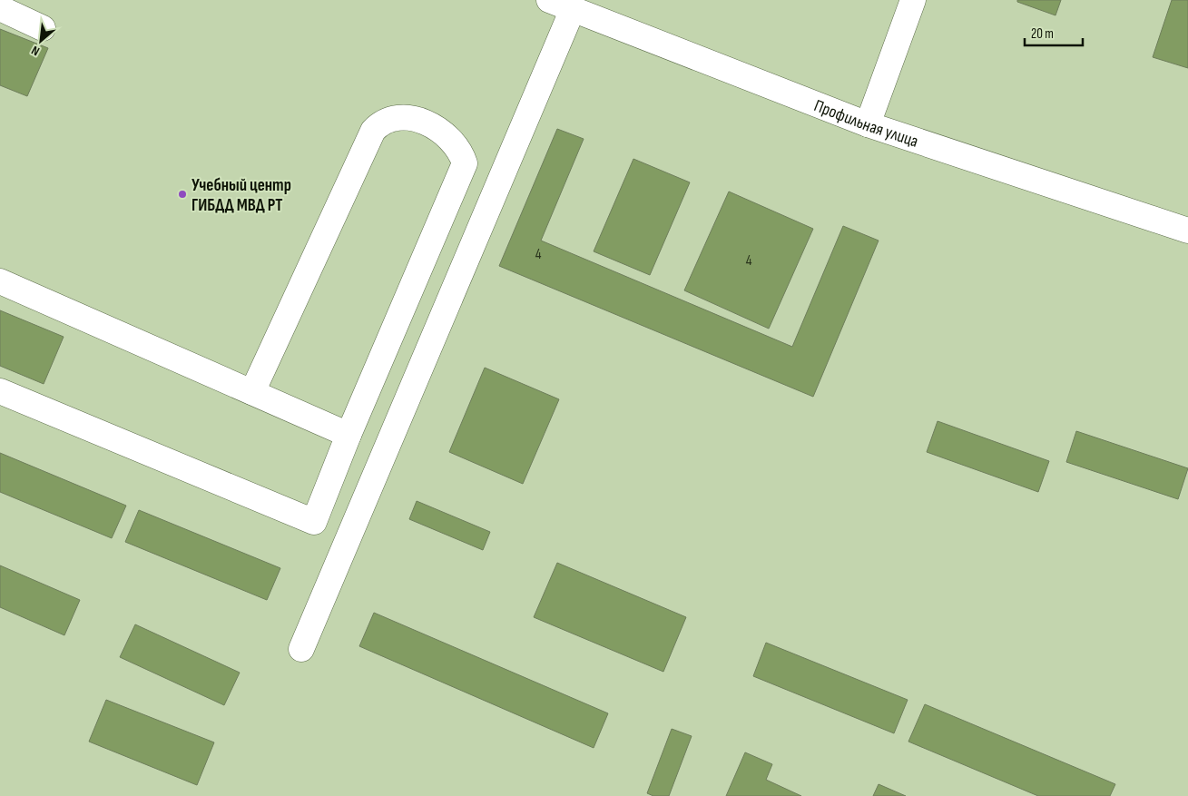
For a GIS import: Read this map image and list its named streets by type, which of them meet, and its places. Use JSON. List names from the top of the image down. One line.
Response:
{"streets":{"street":["Профильная улица"]},"places":["Учебный центр ГИБДД МВД РТ"],"house_numbers":["4","4"],"scale_bar":"20 m","north":"bottom left"}
